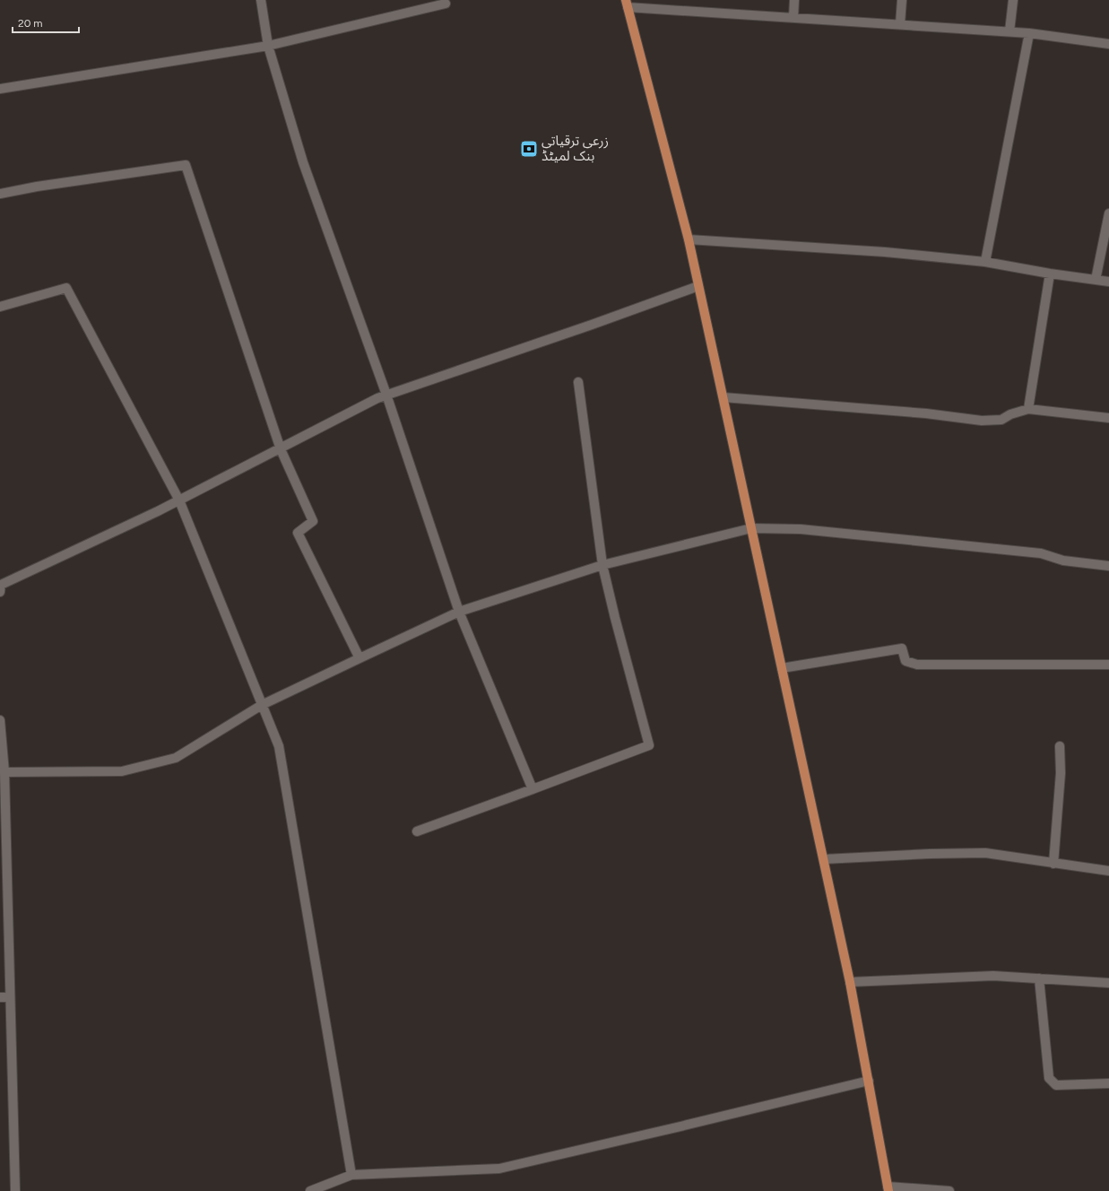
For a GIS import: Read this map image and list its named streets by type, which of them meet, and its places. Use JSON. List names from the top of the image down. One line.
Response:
{"places":{"bank":["زرعی ترقیاتی بنک لمیٹڈ"]},"scale_bar":"20 m"}
